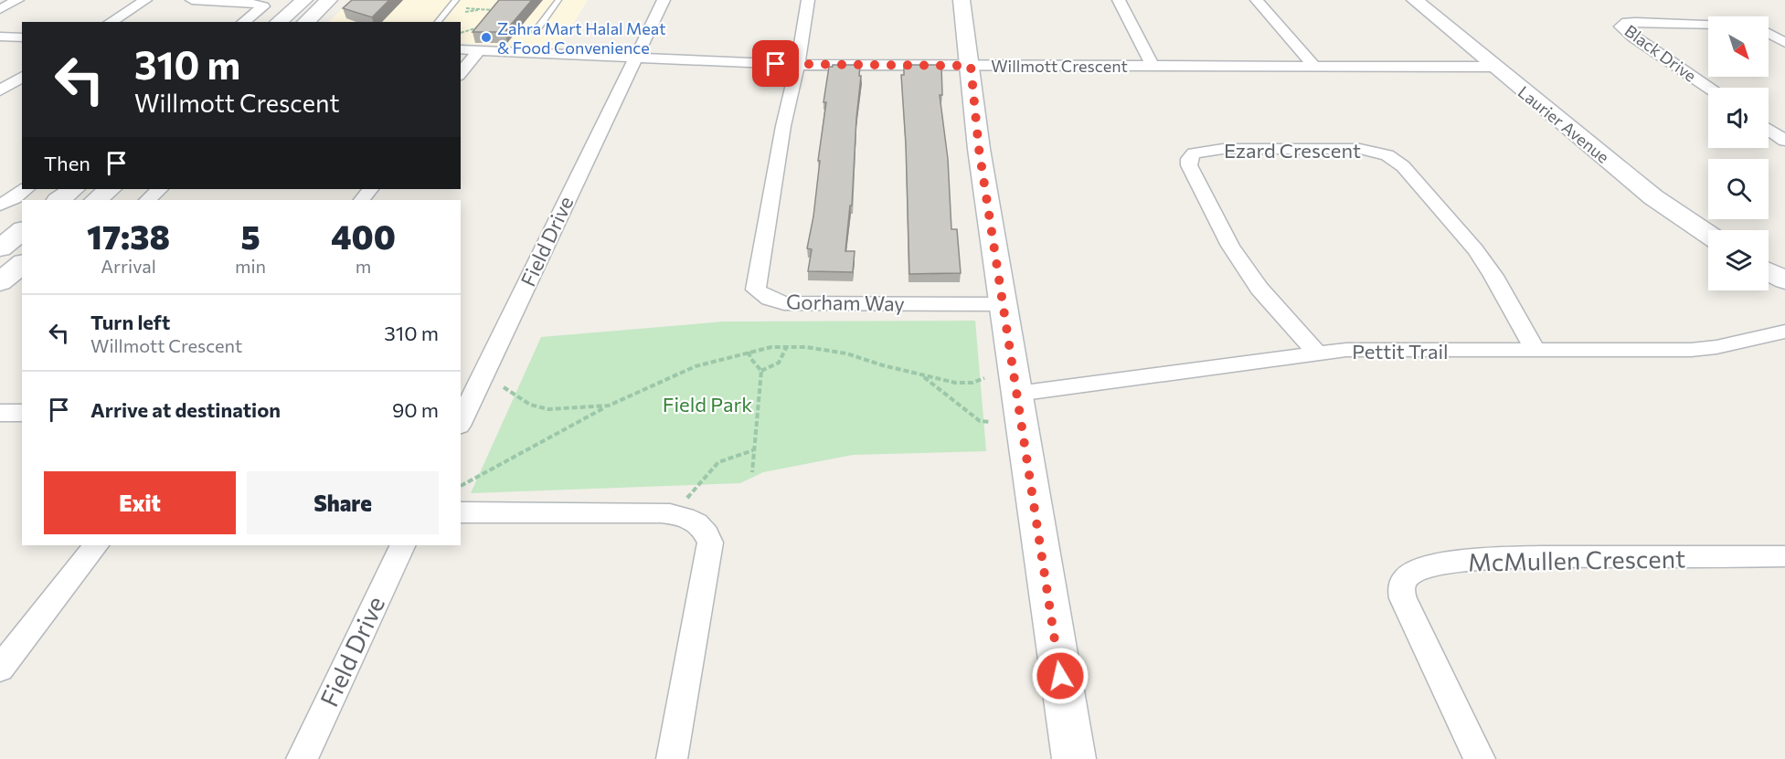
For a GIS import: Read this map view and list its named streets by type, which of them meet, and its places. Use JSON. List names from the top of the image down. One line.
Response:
{"streets":{"street":["Black Drive","Willmott Crescent","Laurier Avenue","Ezard Crescent","Field Drive","Gorham Way","Pettit Trail","McMullen Crescent"]},"crossings":[["Willmott Crescent","Laurier Avenue"],["Willmott Crescent","Field Drive"],["Willmott Crescent","Gorham Way"],["Ezard Crescent","Pettit Trail"]],"parks":["Field Park"],"places":["Zahra Mart Halal Meat & Food Convenience"],"north":"bottom right","page":{"turn":["310 m","Willmott Crescent"],"then":"Then","eta":["17:38","Arrival","5","min","400","m"],"list":[{"name":"Turn left","note":"Willmott Crescent","value":"310 m"},{"name":"Arrive at destination","value":"90 m"}],"buttons":["Exit","Share"]}}
